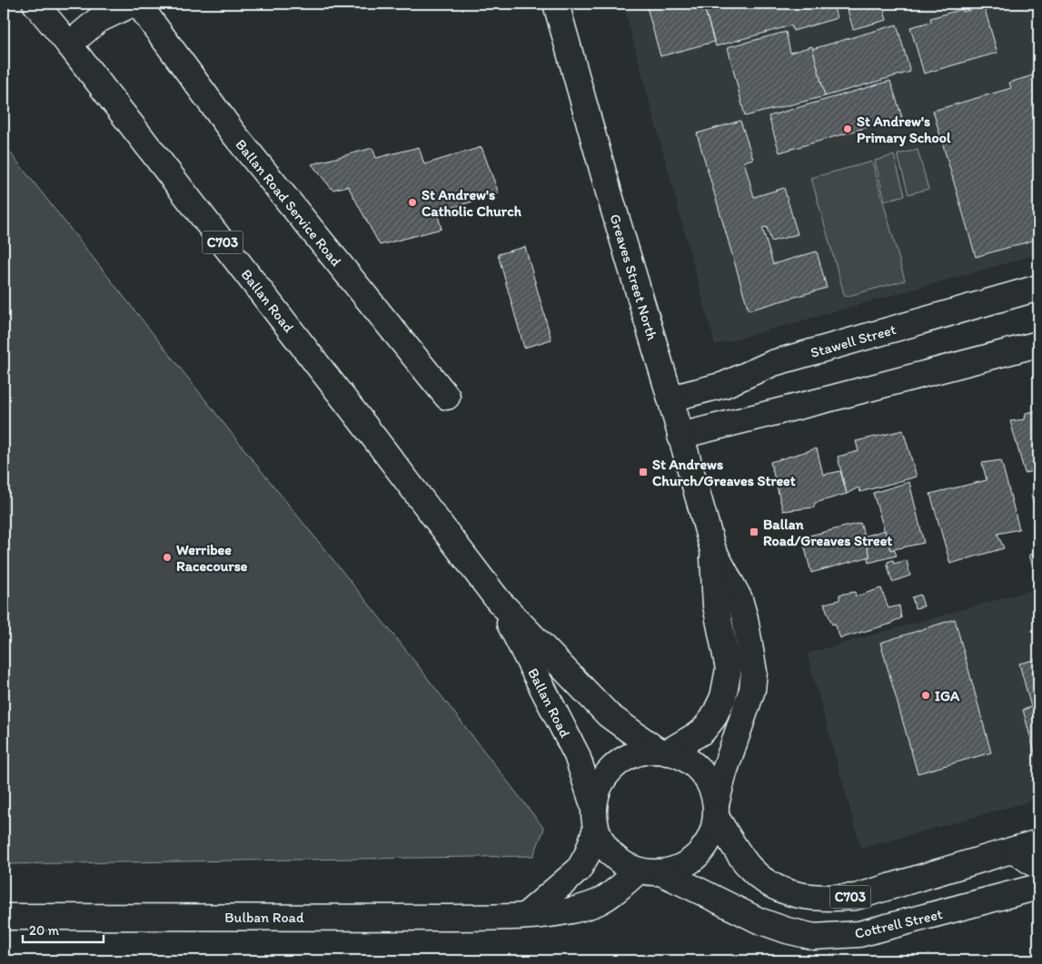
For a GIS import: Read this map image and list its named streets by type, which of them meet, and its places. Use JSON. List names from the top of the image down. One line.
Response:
{"streets":{"street":["Ballan Road Service Road","C703","Greaves Street North","Ballan Road","Stawell Street","Bulban Road","Cottrell Street"]},"crossings":[["C703","Greaves Street North"],["C703","Ballan Road"],["C703","Bulban Road"],["C703","Cottrell Street"],["Greaves Street North","Ballan Road"],["Greaves Street North","Stawell Street"],["Greaves Street North","Bulban Road"],["Greaves Street North","Cottrell Street"],["Ballan Road","Bulban Road"],["Ballan Road","Cottrell Street"],["Bulban Road","Cottrell Street"]],"places":{"other":["St Andrew's Primary School","St Andrew's Catholic Church","Werribee Racecourse","IGA"],"transit":["St Andrews Church/Greaves Street","Ballan Road/Greaves Street"]},"scale_bar":"20 m"}
